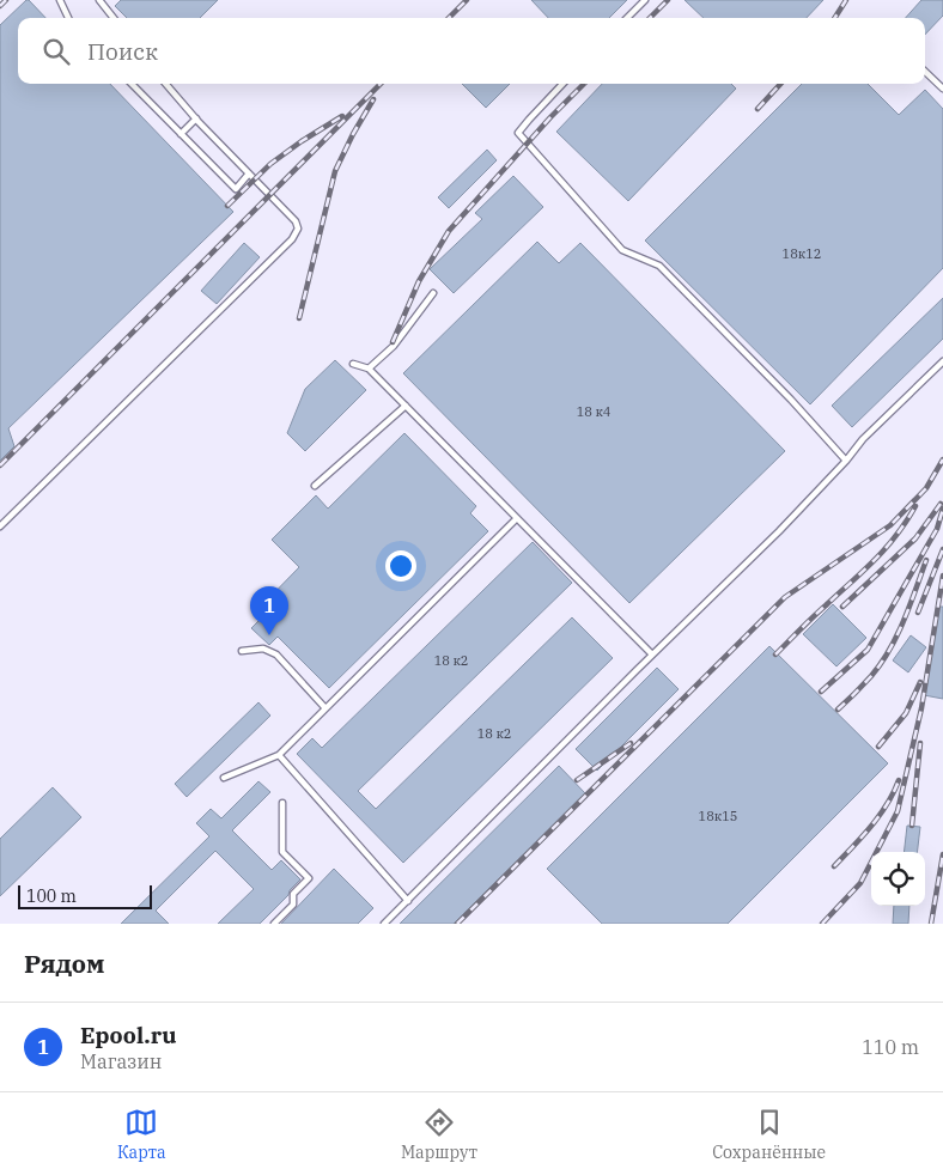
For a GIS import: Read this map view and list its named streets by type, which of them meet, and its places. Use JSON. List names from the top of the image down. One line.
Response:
{"house_numbers":["18к12","18 к4","18 к2","18 к2","18к15"],"scale_bar":"100 m","page":{"search":"Поиск","pins":"1","scale":"100 m","heading":"Рядом","list":[{"mark":"1","name":"Epool.ru","note":"Магазин","value":"110 m"}],"nav":["Карта","Маршрут","Сохранённые"]}}
